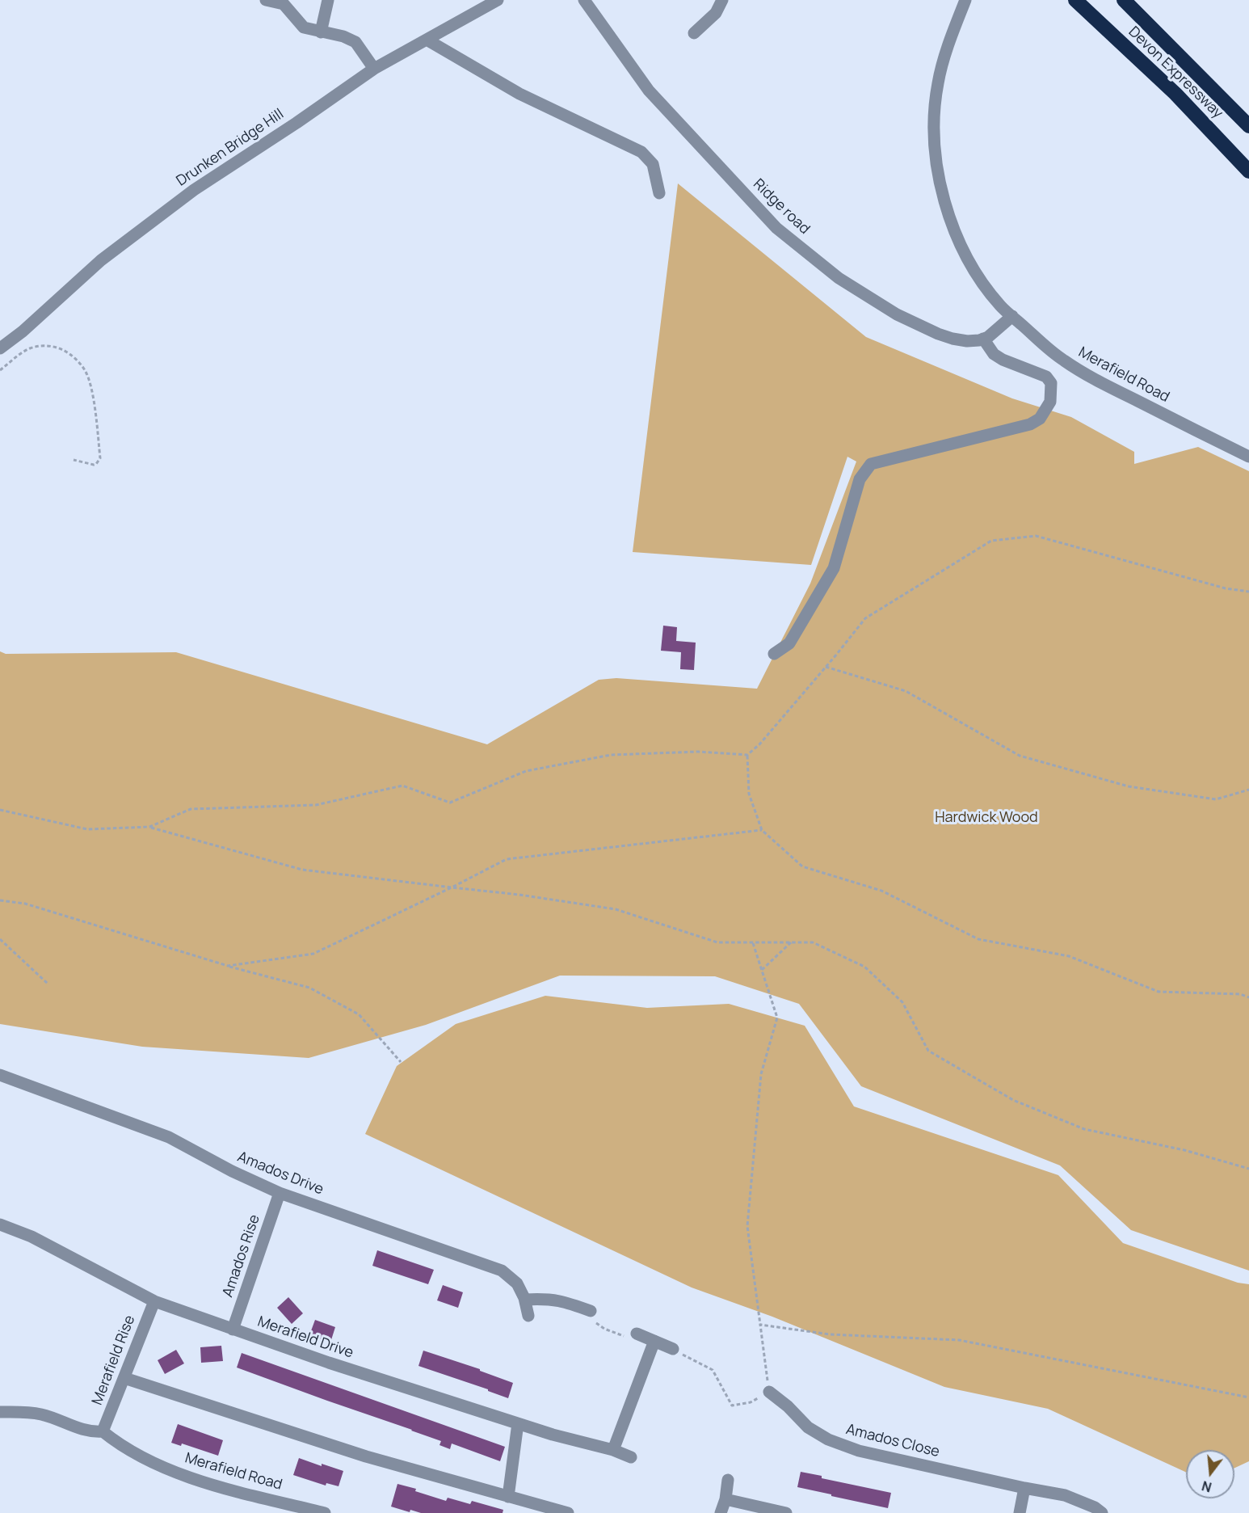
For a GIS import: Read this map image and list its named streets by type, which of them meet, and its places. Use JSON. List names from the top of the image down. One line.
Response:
{"streets":{"highway":["Devon Expressway"],"street":["Drunken Bridge Hill","Ridge road","Merafield Road","Amados Drive","Amados Rise","Merafield Drive","Merafield Rise","Amados Close"]},"crossings":[["Merafield Road","Merafield Rise"],["Amados Drive","Amados Rise"],["Amados Rise","Merafield Drive"],["Merafield Drive","Merafield Rise"]],"parks":["Hardwick Wood"],"north":"bottom"}
